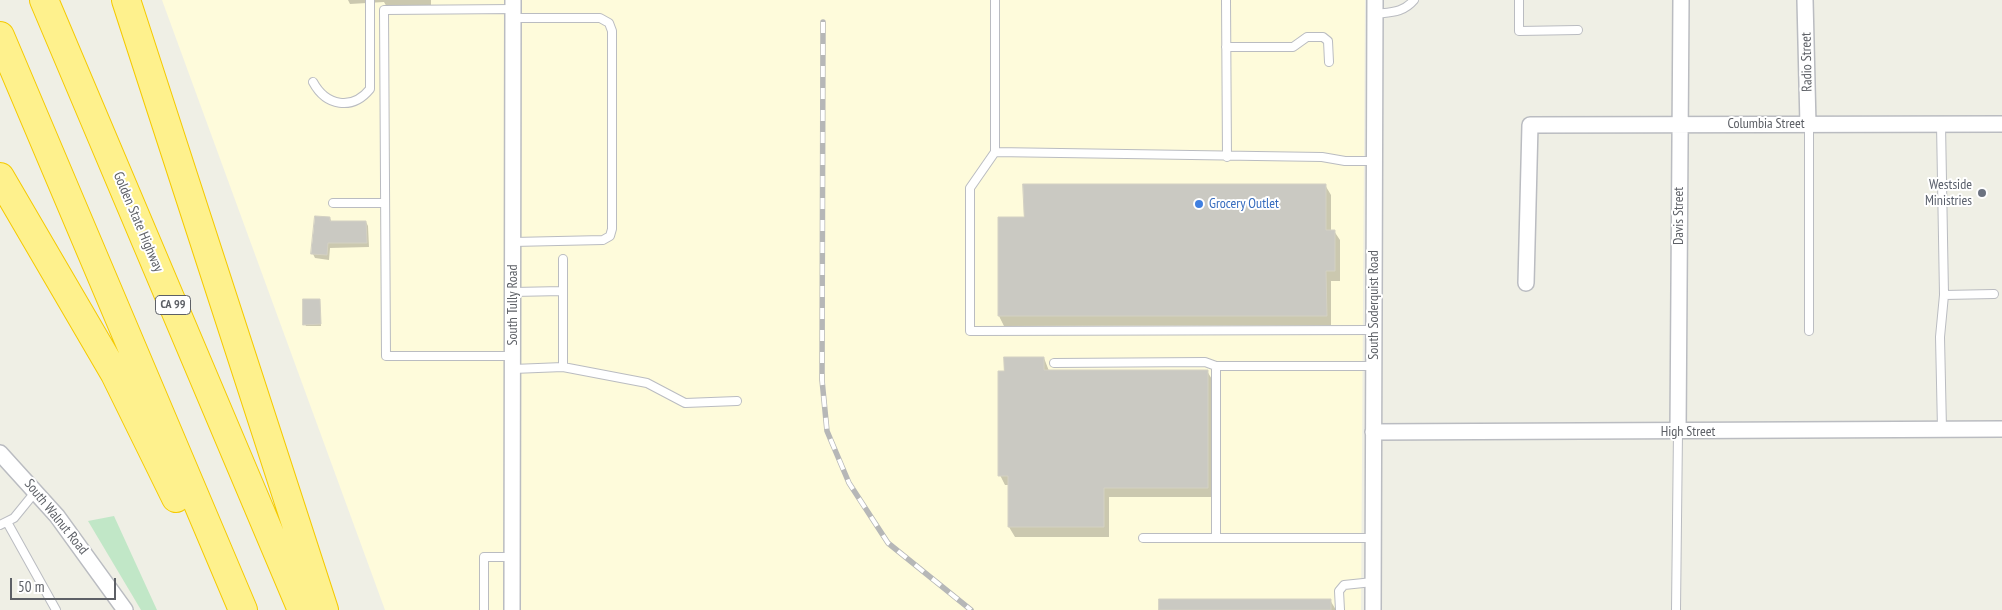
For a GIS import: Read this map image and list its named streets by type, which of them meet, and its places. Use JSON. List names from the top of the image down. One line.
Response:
{"streets":{"highway":["Golden State Highway","CA 99"],"street":["Radio Street","Columbia Street","Davis Street","South Tully Road","South Soderquist Road","High Street","South Walnut Road"]},"crossings":[["Radio Street","Columbia Street"],["Columbia Street","Davis Street"],["Davis Street","High Street"],["South Soderquist Road","High Street"]],"places":["Westside Ministries","Grocery Outlet"],"scale_bar":"50 m"}
